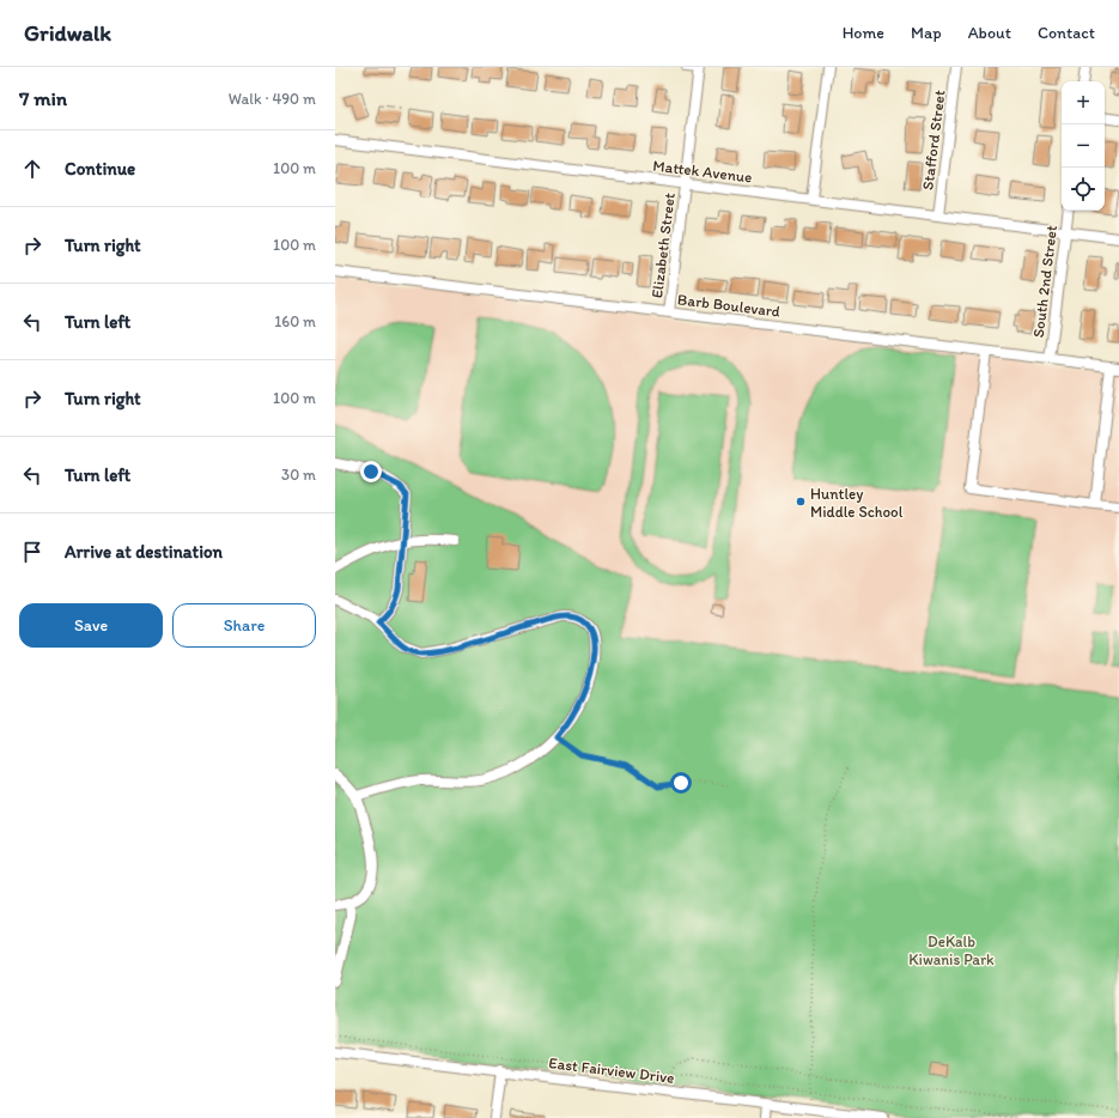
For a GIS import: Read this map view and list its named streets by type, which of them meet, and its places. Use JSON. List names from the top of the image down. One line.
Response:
{"streets":{"street":["Stafford Street","Mattek Avenue","Elizabeth Street","South 2nd Street","Barb Boulevard","East Fairview Drive"]},"crossings":[["Stafford Street","Mattek Avenue"],["Mattek Avenue","Elizabeth Street"],["Mattek Avenue","South 2nd Street"],["Elizabeth Street","Barb Boulevard"],["South 2nd Street","Barb Boulevard"]],"parks":["DeKalb Kiwanis Park"],"places":["Huntley Middle School"],"page":{"header":"Gridwalk","nav":["Home","Map","About","Contact"],"heading":["7 min","Walk · 490 m"],"map_buttons":["+","−"],"list":[["Continue","100 m"],["Turn right","100 m"],["Turn left","160 m"],["Turn right","100 m"],["Turn left","30 m"],"Arrive at destination"],"buttons":["Save","Share"]}}
